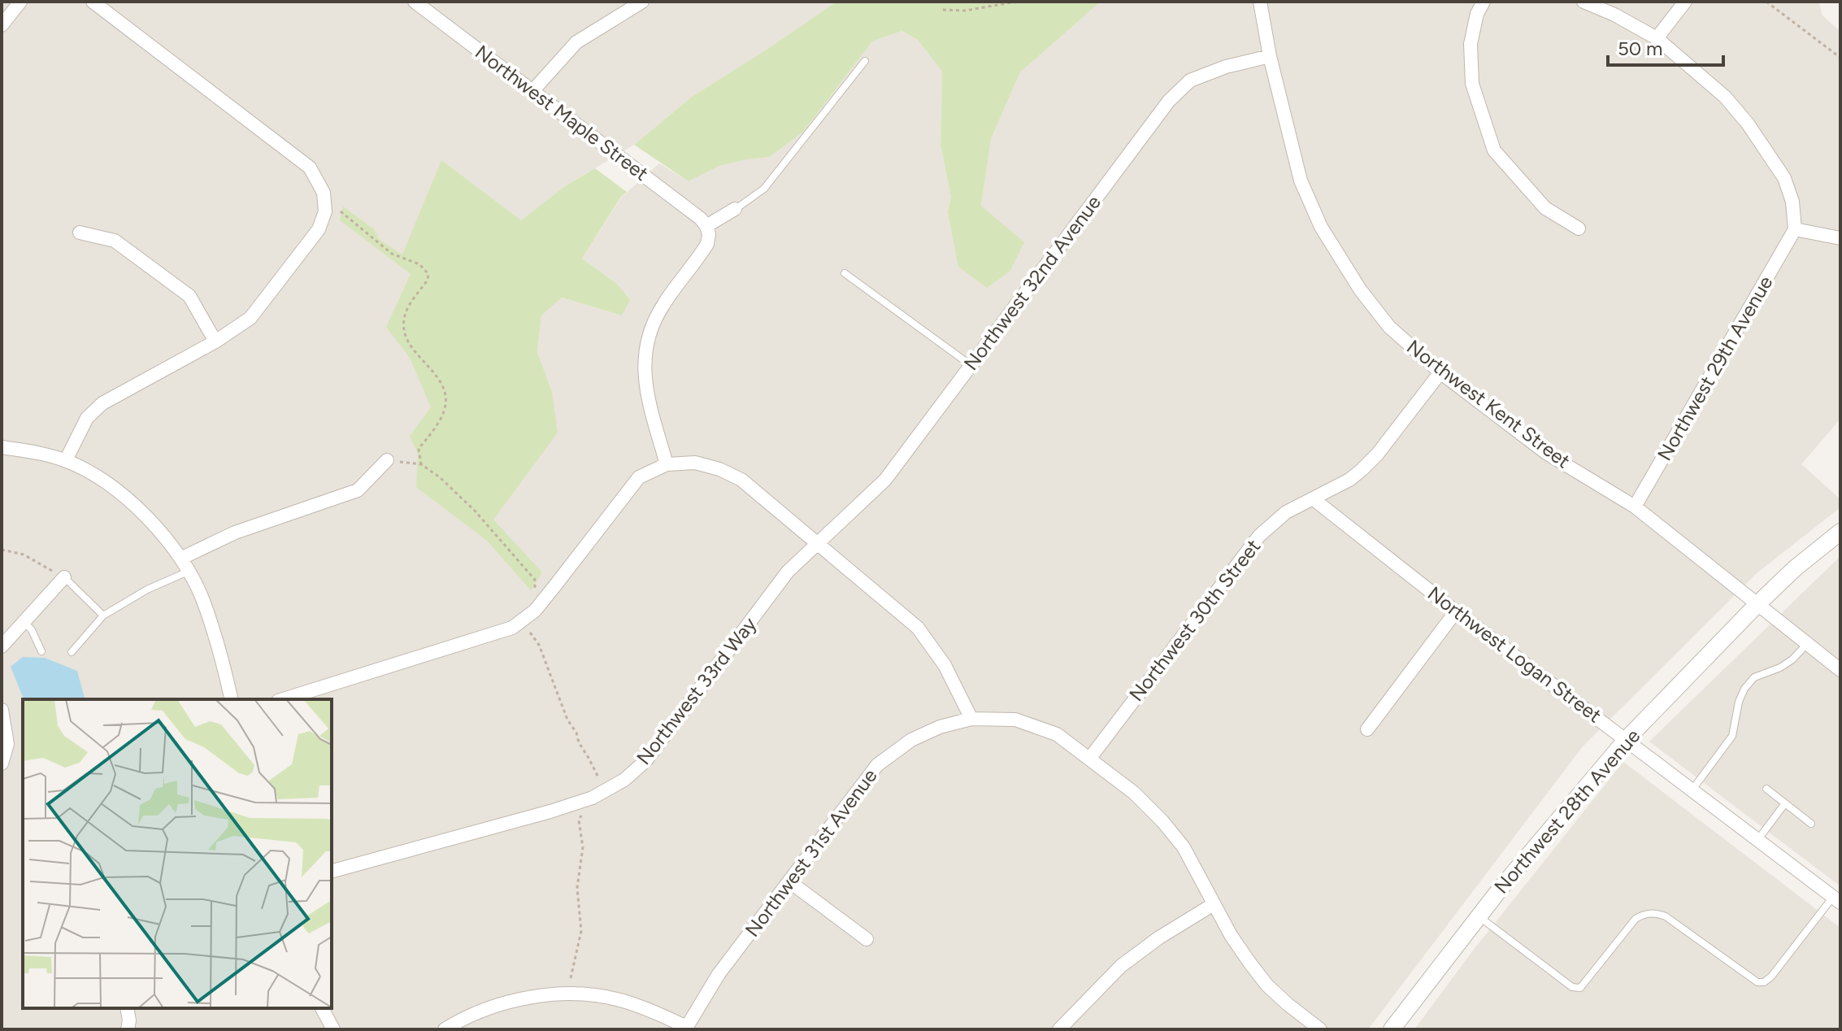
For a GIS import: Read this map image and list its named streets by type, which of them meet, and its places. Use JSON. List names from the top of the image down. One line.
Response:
{"streets":{"street":["Northwest Maple Street","Northwest 32nd Avenue","Northwest 29th Avenue","Northwest Kent Street","Northwest 30th Street","Northwest Logan Street","Northwest 33rd Way","Northwest 28th Avenue","Northwest 31st Avenue"]},"crossings":[["Northwest 32nd Avenue","Northwest Kent Street"],["Northwest 32nd Avenue","Northwest 33rd Way"],["Northwest 29th Avenue","Northwest Kent Street"],["Northwest Kent Street","Northwest 30th Street"],["Northwest Kent Street","Northwest 28th Avenue"],["Northwest 30th Street","Northwest Logan Street"],["Northwest 30th Street","Northwest 31st Avenue"],["Northwest Logan Street","Northwest 28th Avenue"]],"scale_bar":"50 m"}
